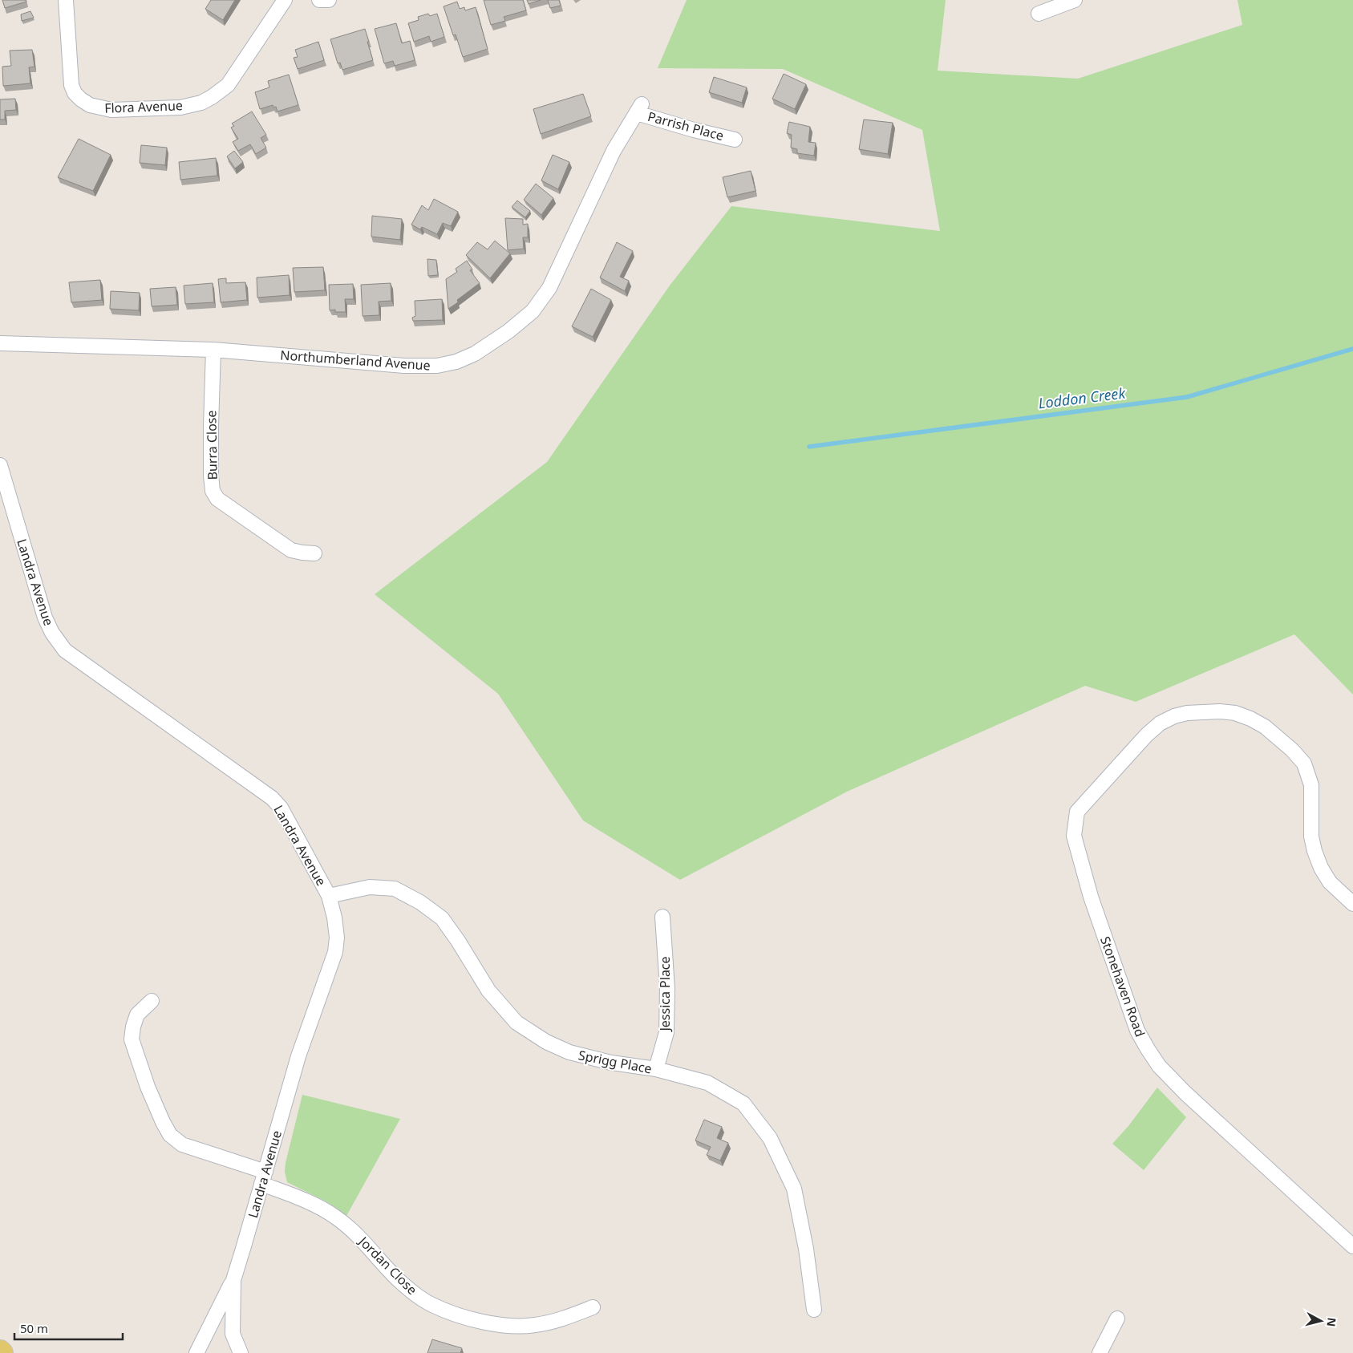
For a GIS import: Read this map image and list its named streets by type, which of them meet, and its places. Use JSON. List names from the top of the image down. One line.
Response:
{"streets":{"street":["Flora Avenue","Parrish Place","Northumberland Avenue","Burra Close","Landra Avenue","Stonehaven Road","Jessica Place","Sprigg Place","Jordan Close"]},"crossings":[["Parrish Place","Northumberland Avenue"],["Northumberland Avenue","Burra Close"],["Landra Avenue","Sprigg Place"],["Landra Avenue","Jordan Close"],["Jessica Place","Sprigg Place"]],"water":["Loddon Creek"],"scale_bar":"50 m","north":"right"}
